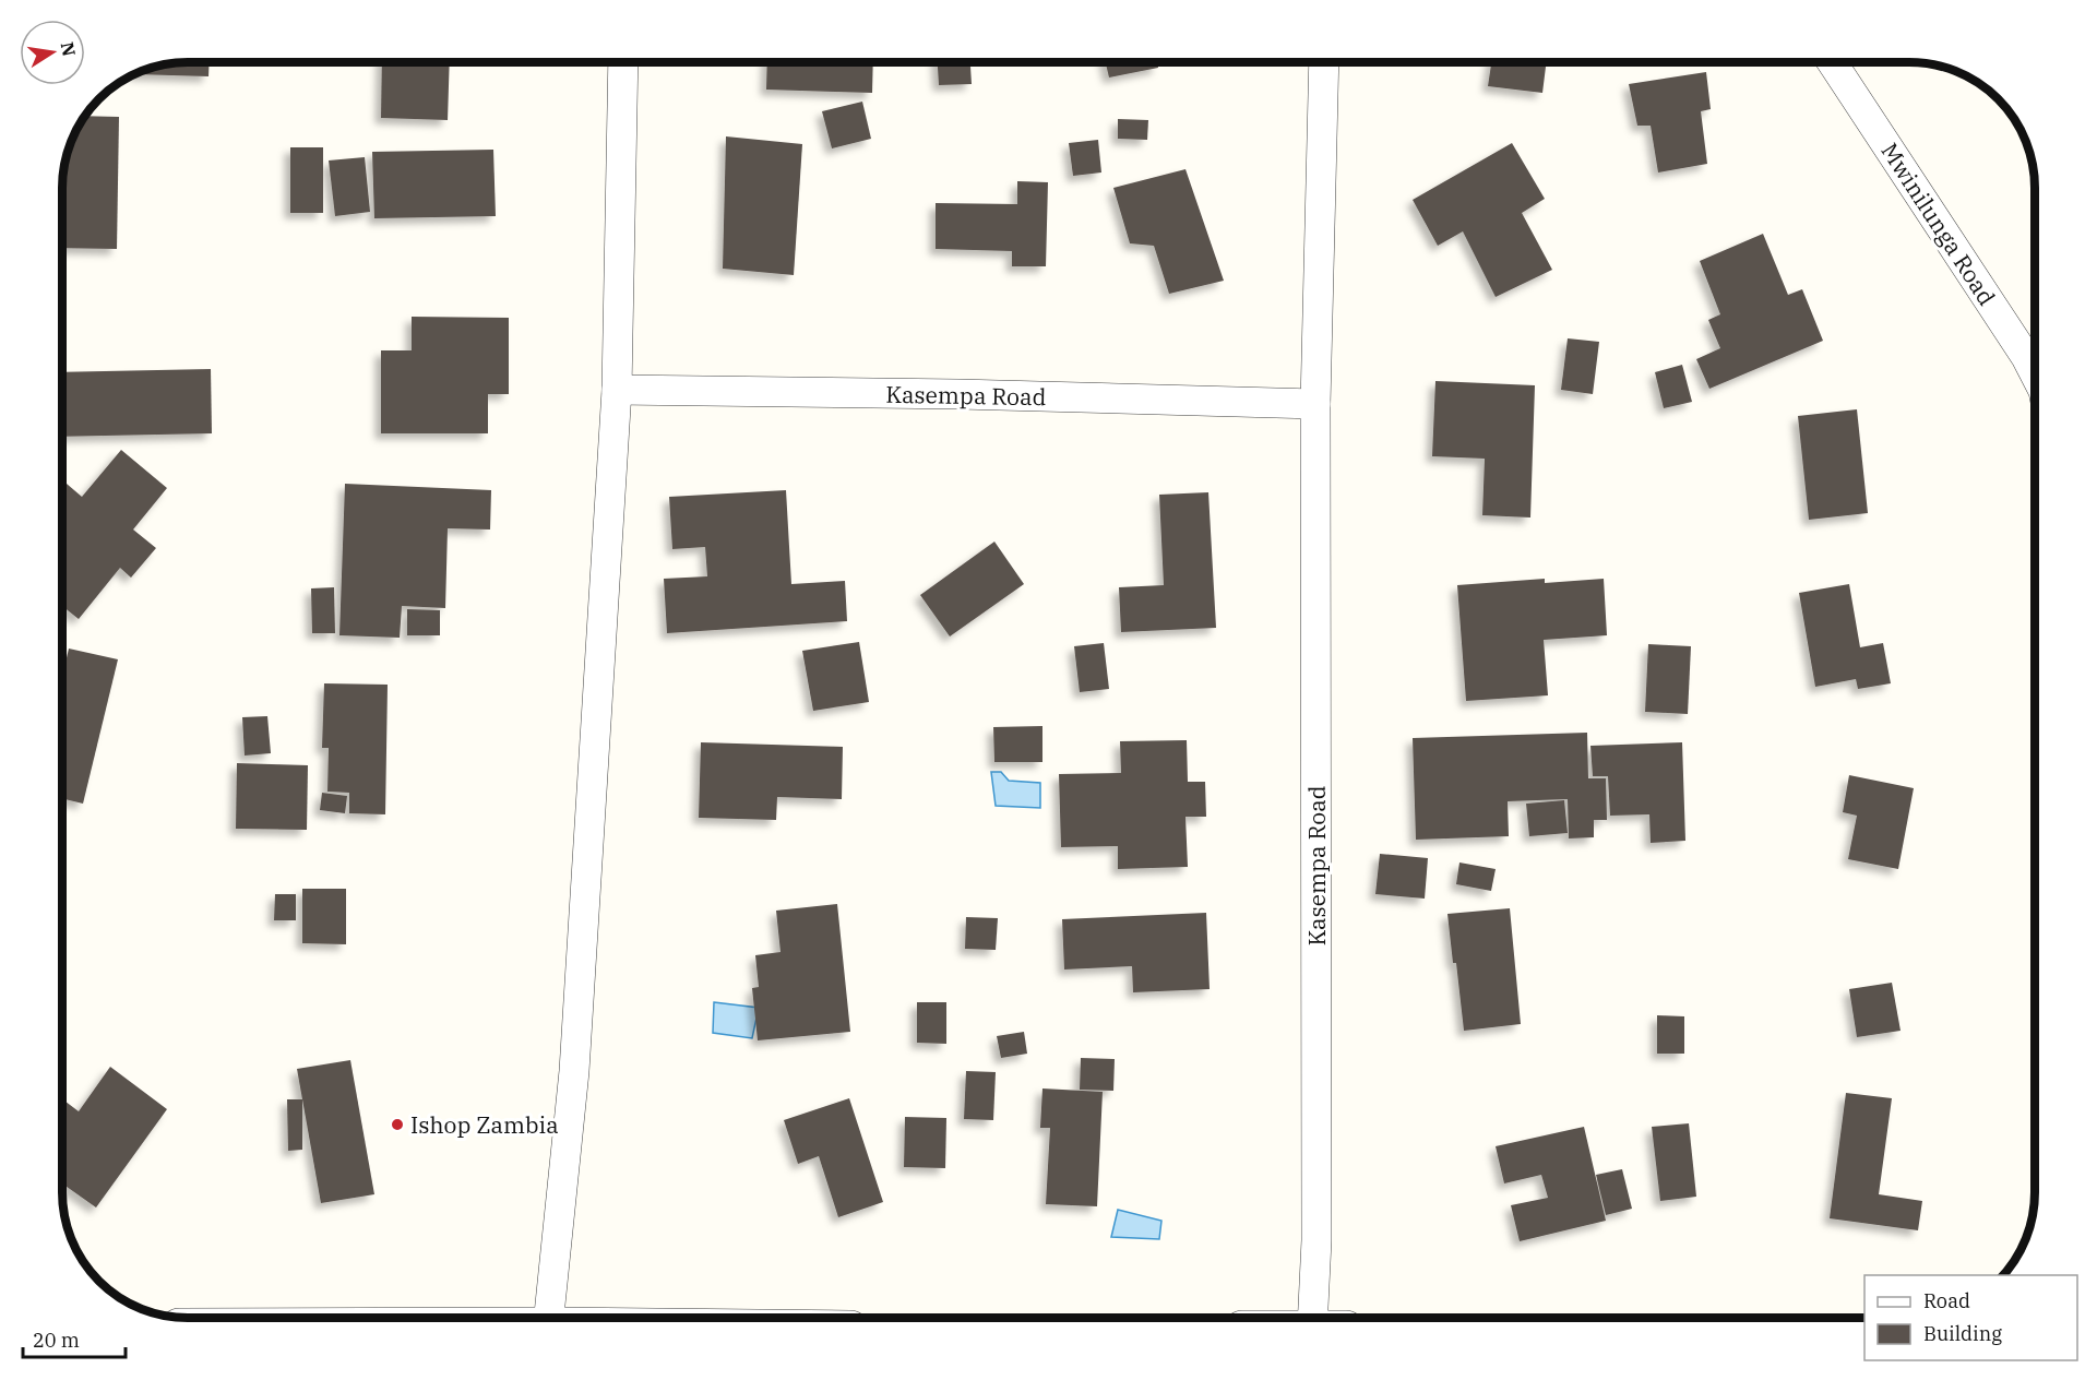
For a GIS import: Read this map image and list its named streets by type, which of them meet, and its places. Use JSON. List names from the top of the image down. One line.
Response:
{"streets":{"street":["Mwinilunga Road","Kasempa Road"]},"places":["Ishop Zambia"],"legend":["Road","Building"],"scale_bar":"20 m","north":"right"}
